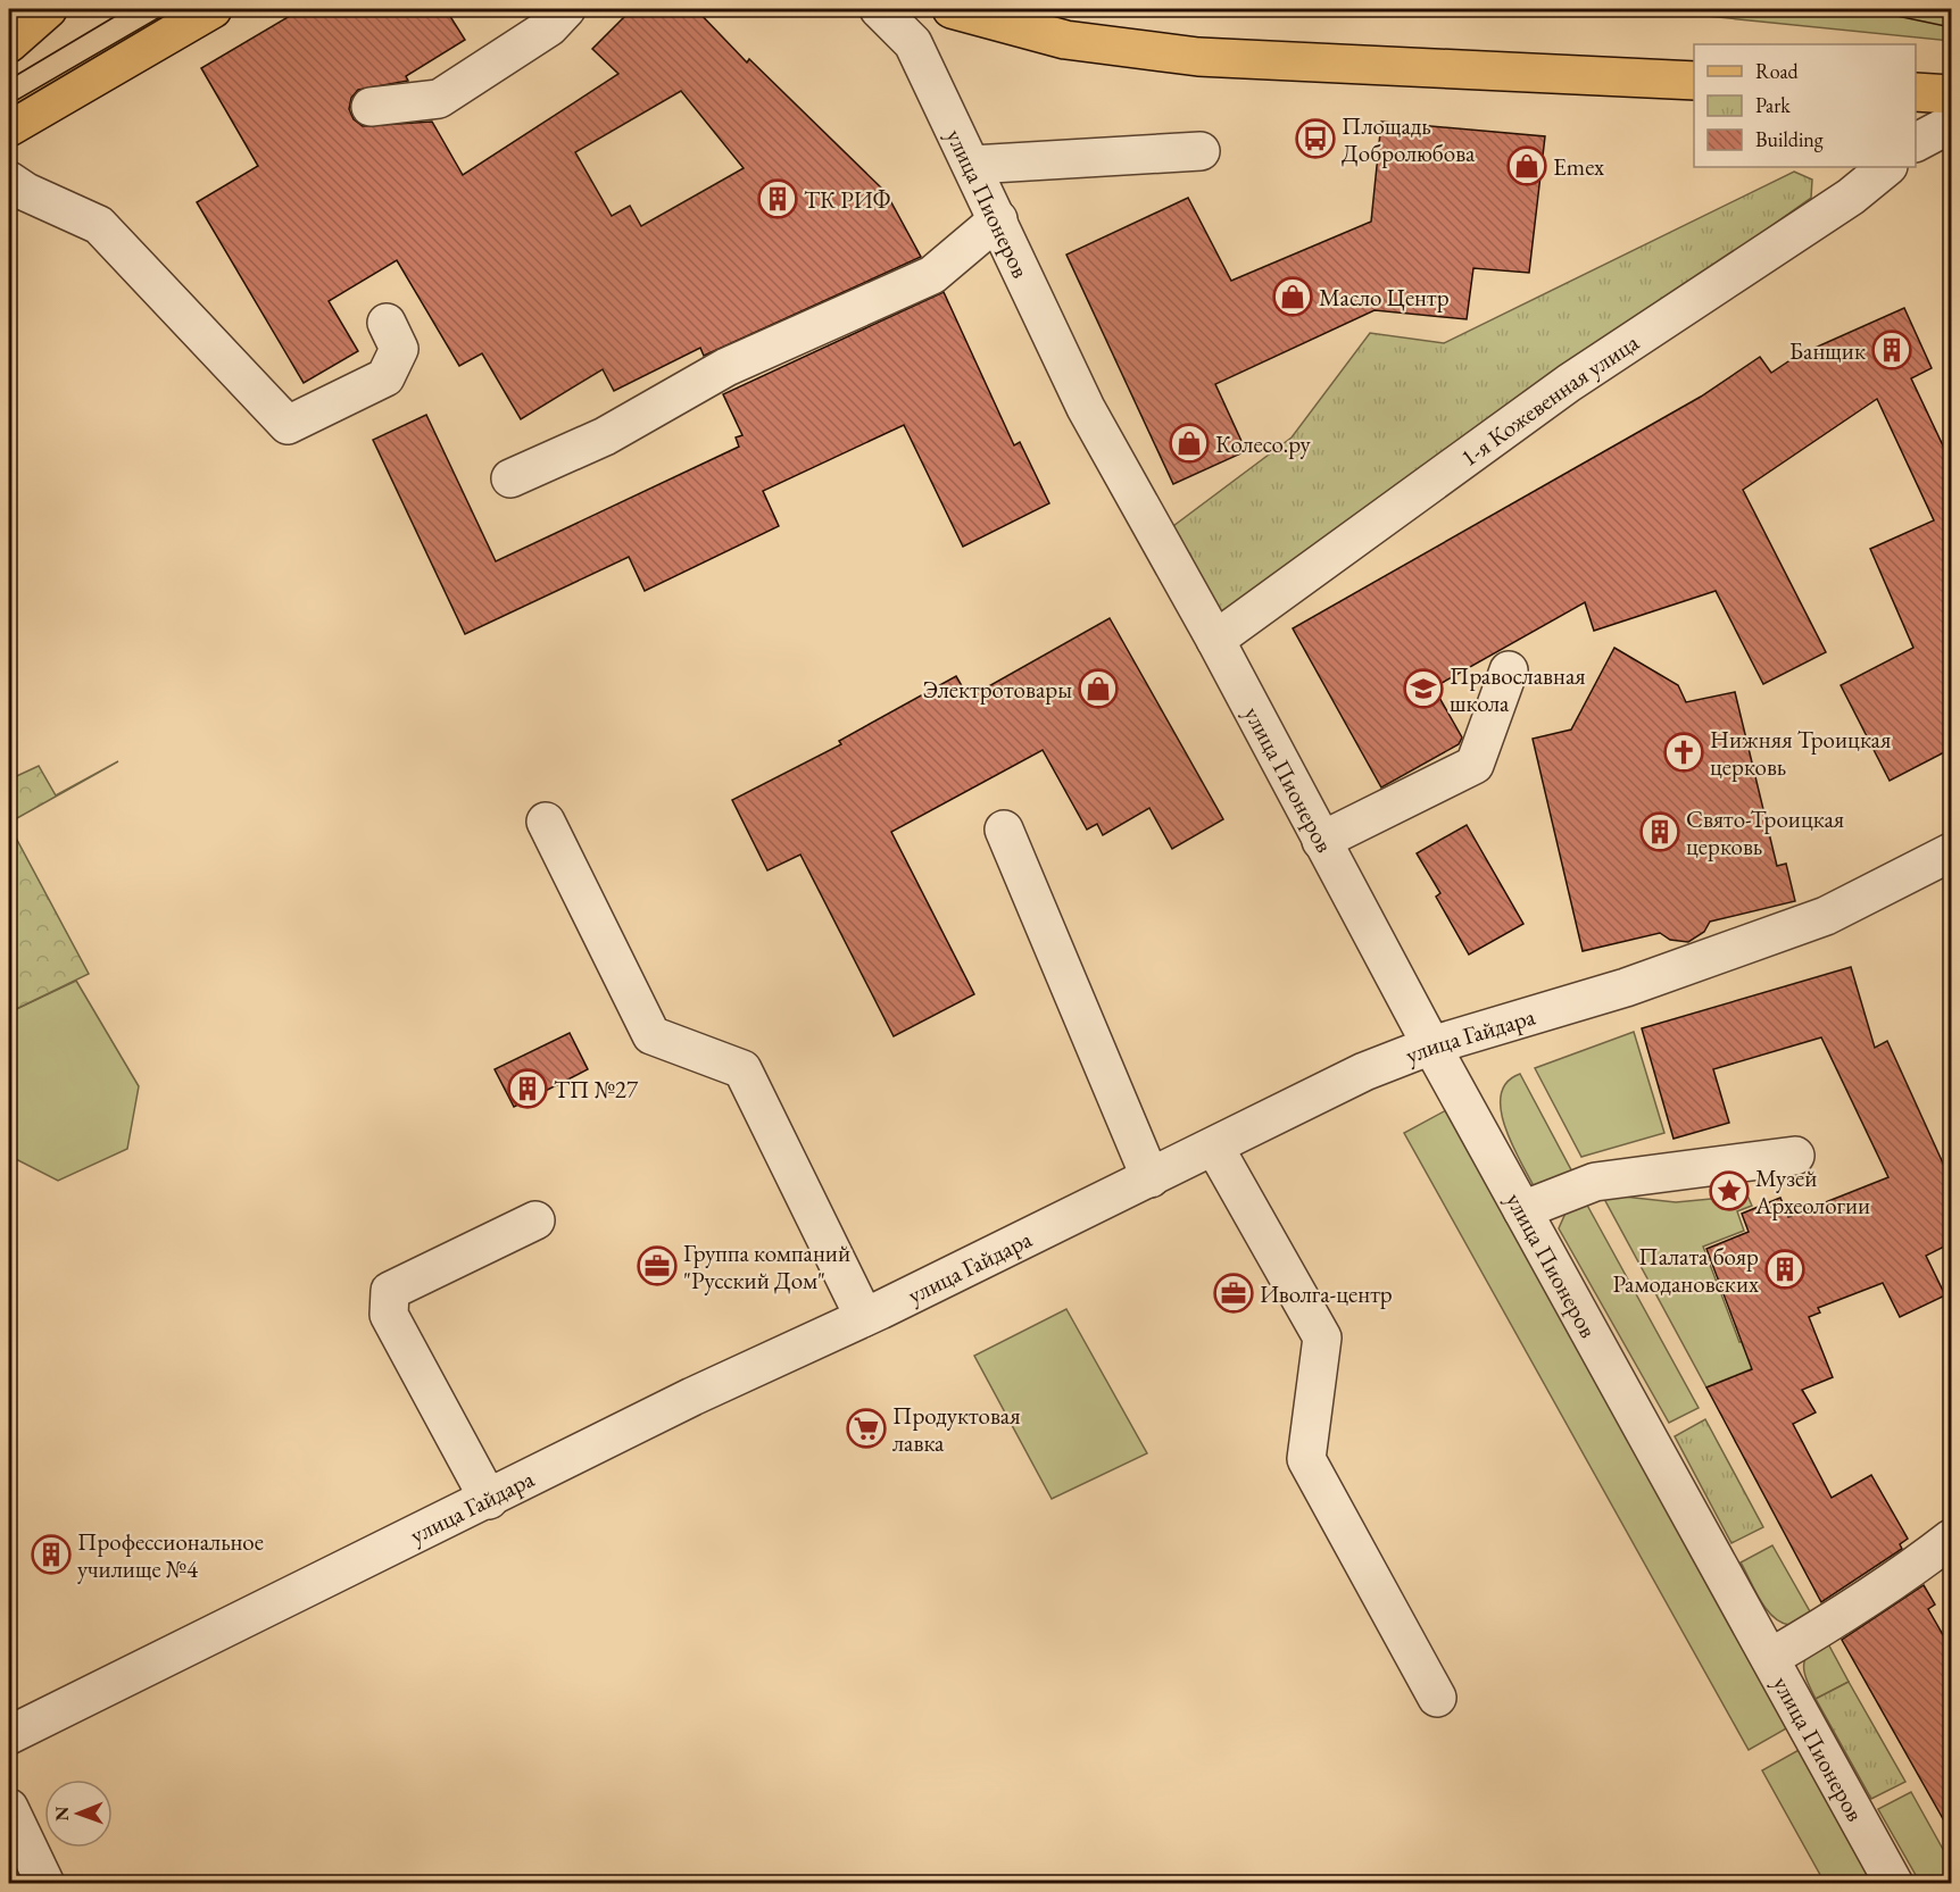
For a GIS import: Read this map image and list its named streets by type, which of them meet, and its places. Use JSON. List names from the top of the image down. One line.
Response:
{"streets":{"street":["улица Пионеров","1-я Кожевенная улица","улица Гайдара"]},"crossings":[["улица Пионеров","1-я Кожевенная улица"],["улица Пионеров","улица Гайдара"]],"places":{"bus stop":["Площадь Добролюбова"],"shop":["Emex","Масло Центр","Колесо.ру","Электротовары"],"building":["ТК РИФ","Банщик","Свято-Троицкая церковь","ТП №27","Палата бояр Рамодановских","Профессиональное училище №4"],"school or university":["Православная школа"],"church":["Нижняя Троицкая церковь"],"place":["Музей Археологии"],"office":["Группа компаний \"Русский Дом\"","Иволга-центр"],"supermarket":["Продуктовая лавка"]},"legend":["Road","Park","Building"],"north":"left"}
